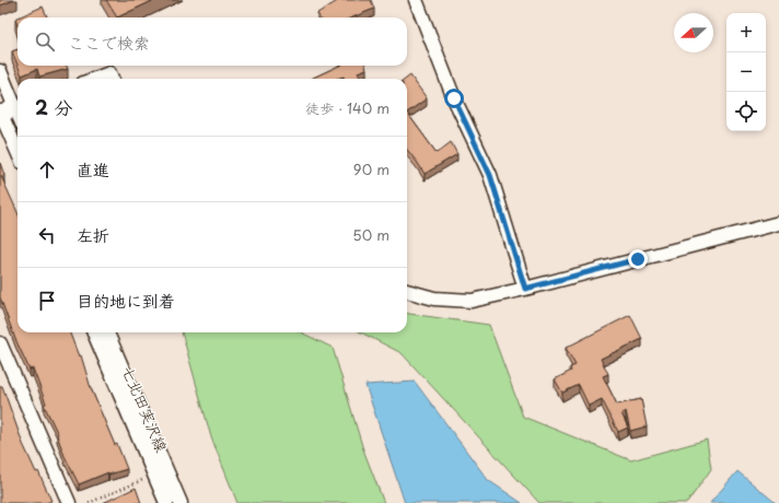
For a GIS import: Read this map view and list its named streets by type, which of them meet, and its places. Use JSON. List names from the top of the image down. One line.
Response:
{"streets":{"street":["七北田実沢線"]},"north":"left","page":{"map_buttons":["+","−"],"search":"ここで検索","heading":["2 分","徒歩 · 140 m"],"list":[["直進","90 m"],["左折","50 m"],"目的地に到着"]}}
